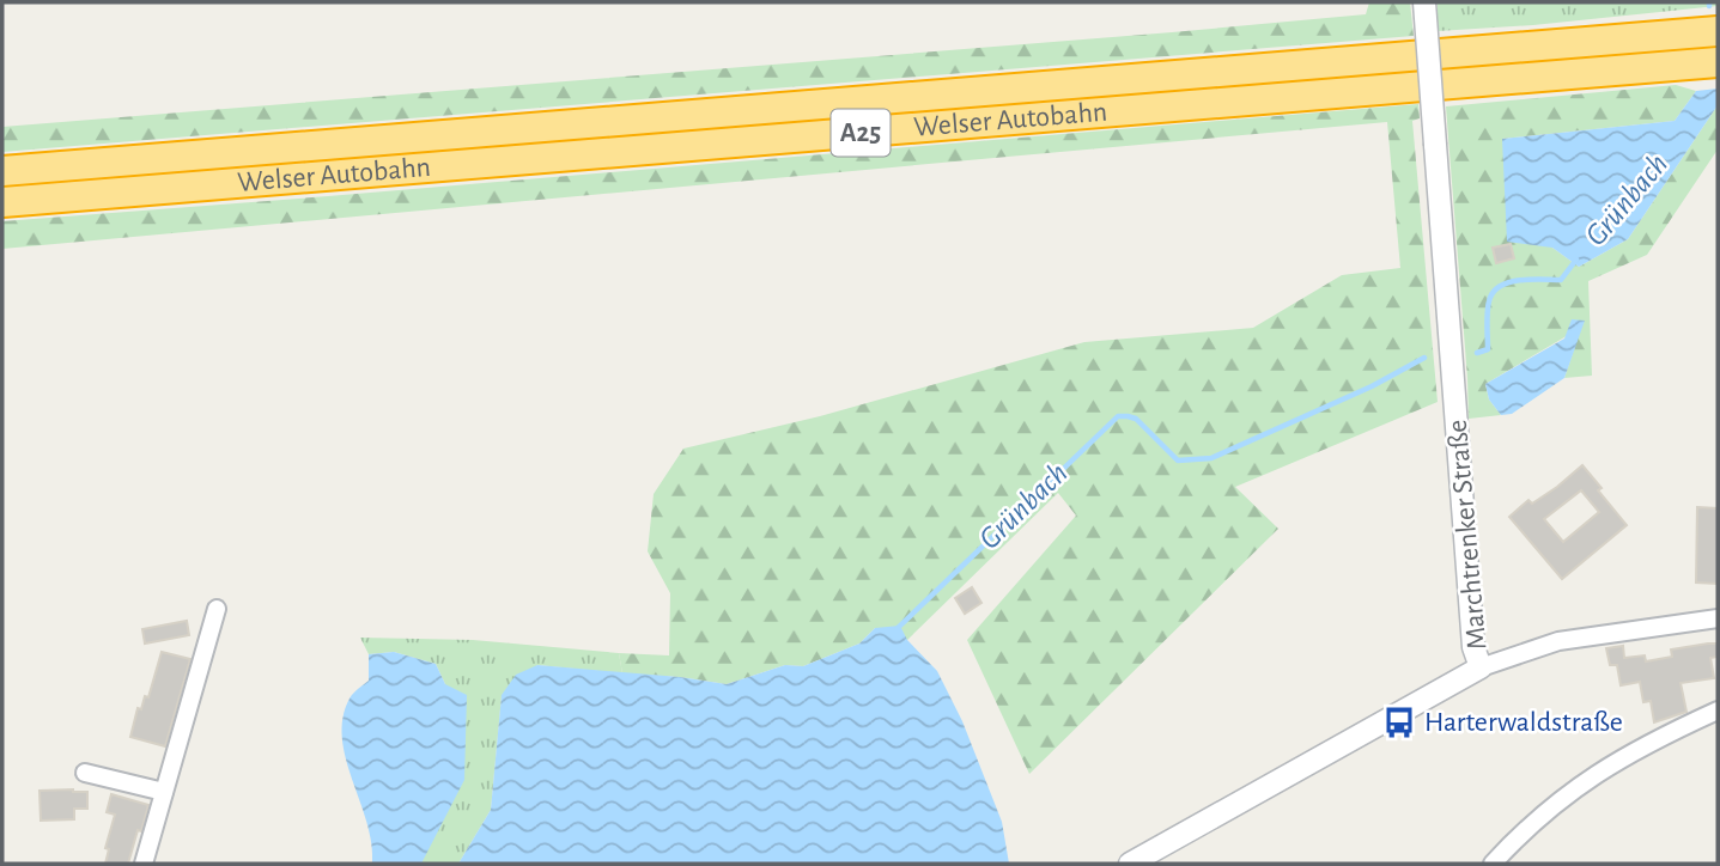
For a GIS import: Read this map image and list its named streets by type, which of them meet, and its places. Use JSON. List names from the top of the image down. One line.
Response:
{"streets":{"highway":["Welser Autobahn","A25"],"street":["Marchtrenker Straße"]},"water":["Grünbach"],"places":{"bus stop":["Harterwaldstraße"]}}
